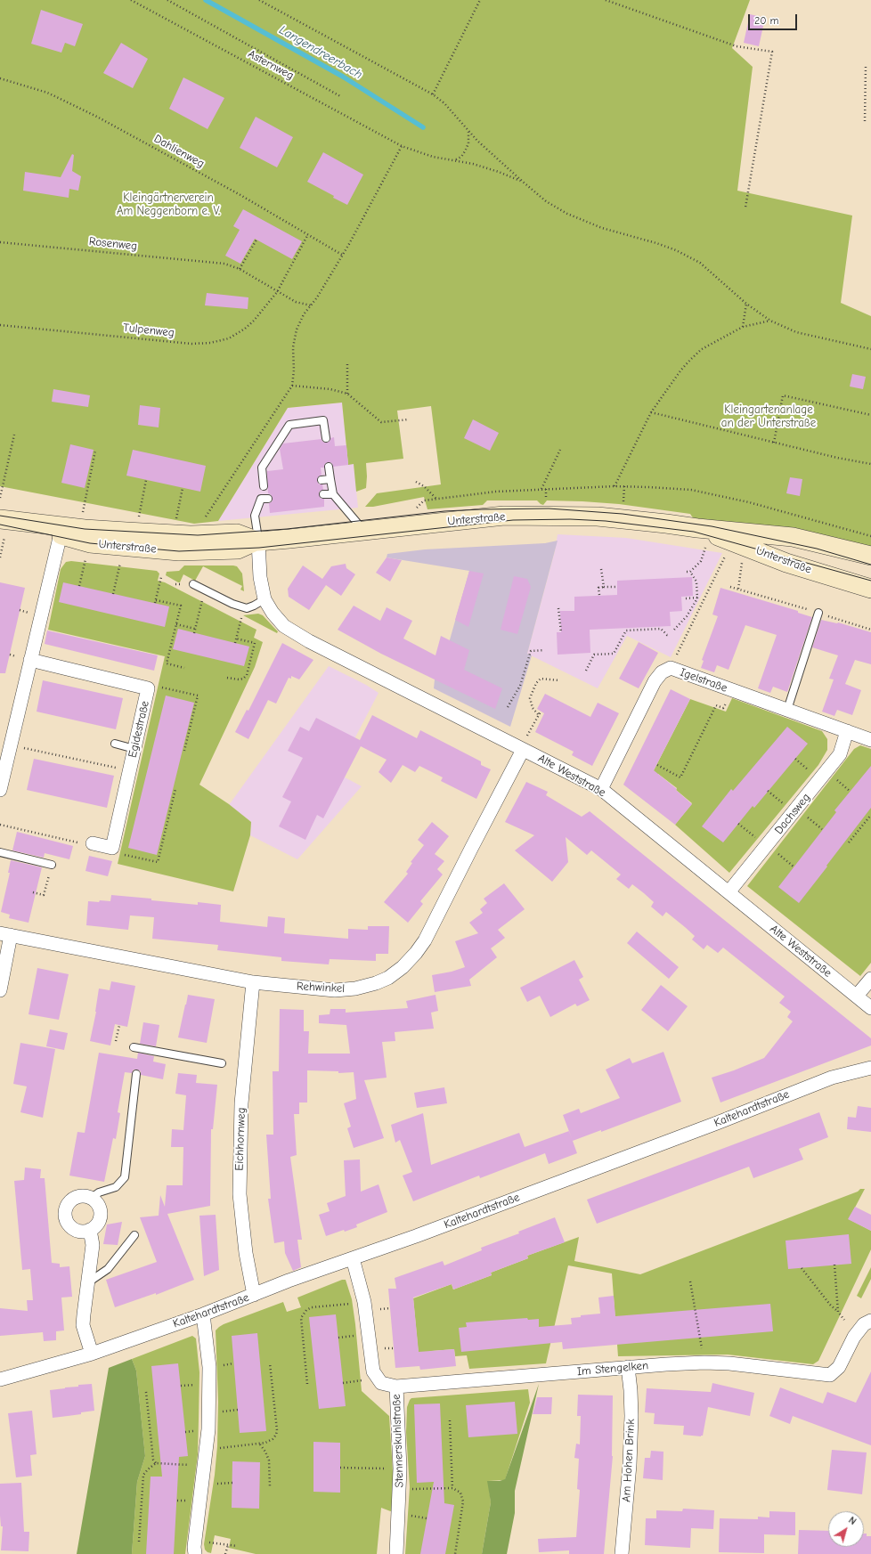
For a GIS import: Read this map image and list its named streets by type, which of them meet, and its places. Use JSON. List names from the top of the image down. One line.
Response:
{"streets":{"main road":["Unterstraße"],"street":["Igelstraße","Egidestraße","Alte Weststraße","Dachsweg","Rehwinkel","Kaltehardtstraße","Eichhornweg","Im Stengelken","Stennerskuhlstraße","Am Hohen Brink"],"path":["Asternweg","Dahlienweg","Rosenweg","Tulpenweg"]},"crossings":[["Dahlienweg","Tulpenweg"],["Rosenweg","Tulpenweg"],["Unterstraße","Alte Weststraße"],["Igelstraße","Alte Weststraße"],["Igelstraße","Dachsweg"],["Alte Weststraße","Dachsweg"],["Alte Weststraße","Rehwinkel"],["Rehwinkel","Eichhornweg"],["Kaltehardtstraße","Eichhornweg"],["Kaltehardtstraße","Stennerskuhlstraße"],["Im Stengelken","Stennerskuhlstraße"],["Im Stengelken","Am Hohen Brink"]],"water":["Langendreerbach"],"parks":["Kleingärtnerverein Am Neggenborn e. V.","Kleingartenanlage an der Unterstraße"],"scale_bar":"20 m","north":"top right"}
